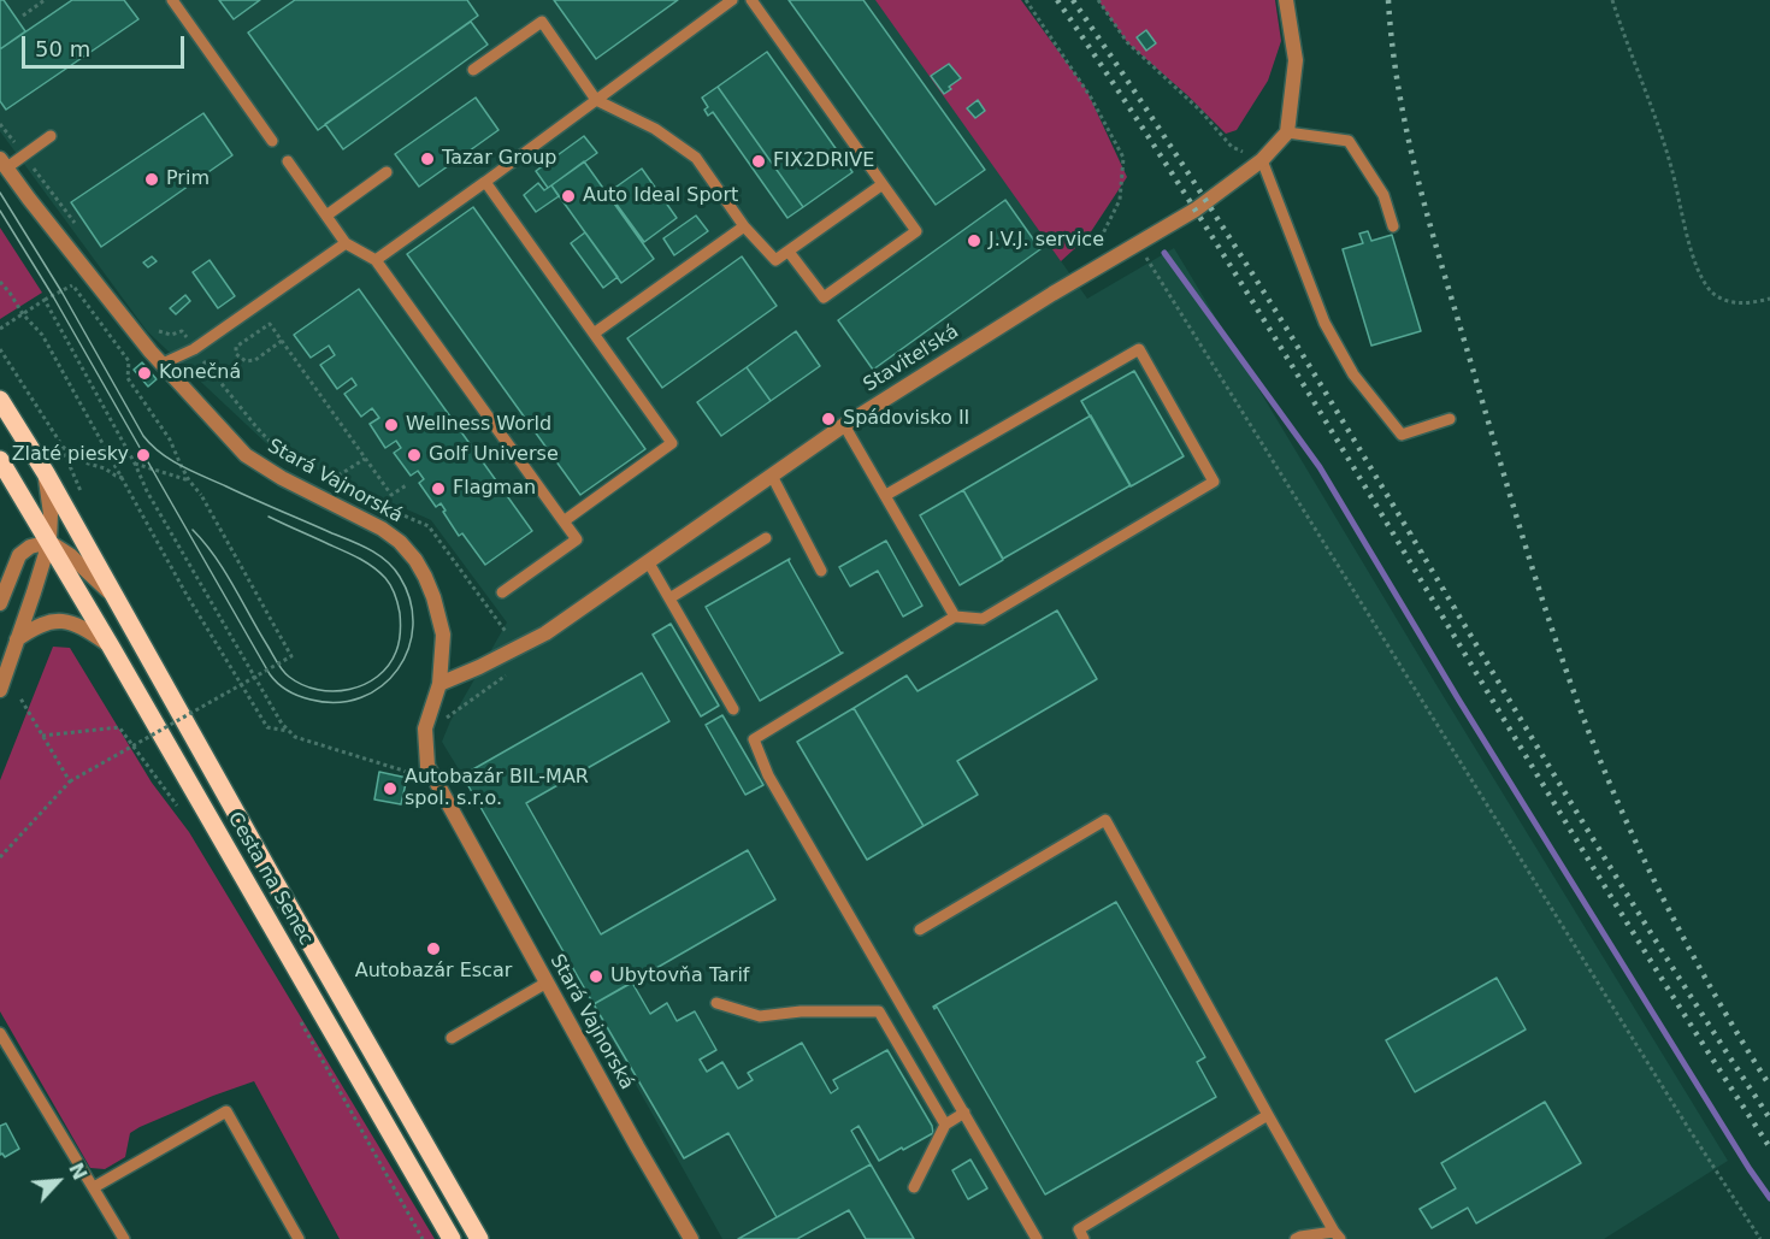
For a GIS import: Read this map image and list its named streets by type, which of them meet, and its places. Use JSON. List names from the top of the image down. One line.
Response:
{"streets":{"main road":["Cesta na Senec"],"street":["Staviteľská","Stará Vajnorská"]},"crossings":[["Staviteľská","Stará Vajnorská"]],"places":["Tazar Group","FIX2DRIVE","Prim","Auto Ideal Sport","J.V.J. service","Konečná","Spádovisko II","Wellness World","Zlaté piesky","Golf Universe","Flagman","Autobazár BIL-MAR spol. s.r.o.","Autobazár Escar","Ubytovňa Tarif"],"scale_bar":"50 m","north":"top right"}
